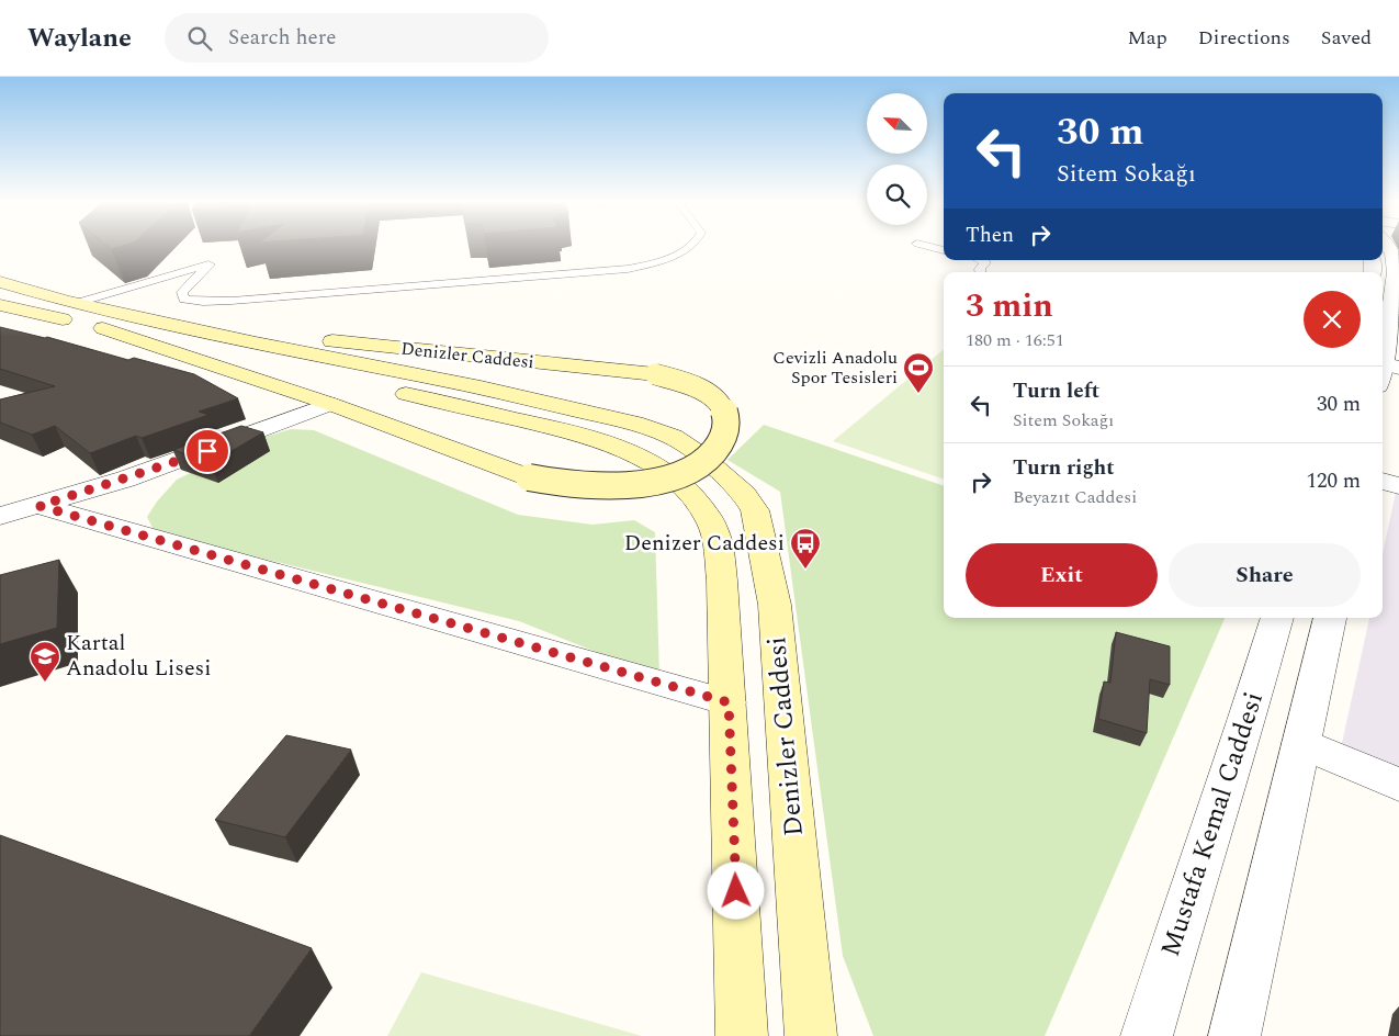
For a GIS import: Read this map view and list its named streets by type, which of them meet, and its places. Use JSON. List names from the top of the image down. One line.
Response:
{"streets":{"main road":["Denizler Caddesi"],"street":["Mustafa Kemal Caddesi"]},"places":{"sports":["Cevizli Anadolu Spor Tesisleri"],"bus stop":["Denizer Caddesi"],"school or university":["Kartal Anadolu Lisesi"]},"north":"top left","page":{"header":"Waylane","search":"Search here","nav":["Map","Directions","Saved"],"turn":["30 m","Sitem Sokağı"],"then":"Then","heading":["3 min","180 m · 16:51"],"list":[{"name":"Turn left","note":"Sitem Sokağı","value":"30 m"},{"name":"Turn right","note":"Beyazıt Caddesi","value":"120 m"}],"buttons":["Exit","Share"]}}
